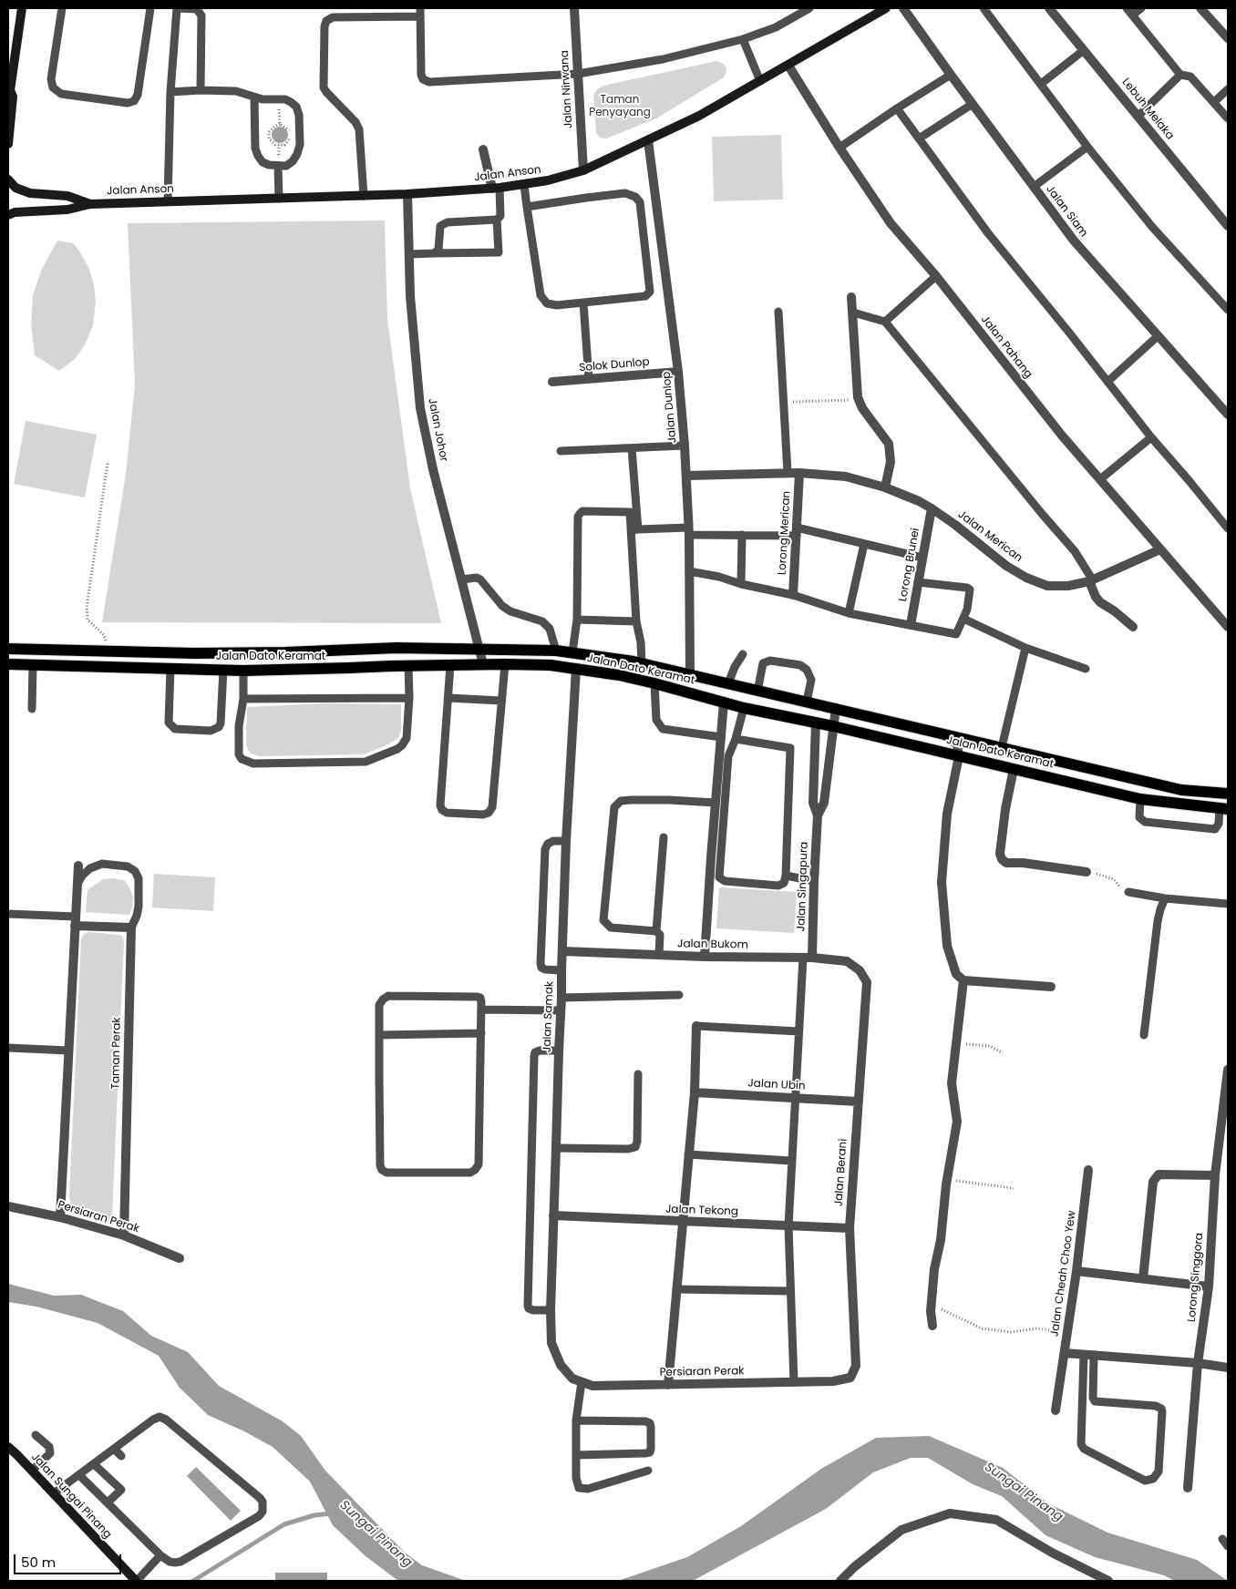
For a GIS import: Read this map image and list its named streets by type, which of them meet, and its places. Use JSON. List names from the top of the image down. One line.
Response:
{"streets":{"main road":["Jalan Anson","Jalan Dato Keramat","Jalan Sungai Pinang"],"street":["Jalan Nirwana","Lebuh Melaka","Jalan Siam","Jalan Pahang","Solok Dunlop","Jalan Dunlop","Jalan Johor","Lorong Merican","Jalan Merican","Lorong Brunei","Jalan Singapura","Jalan Bukom","Jalan Samak","Taman Perak","Jalan Ubin","Jalan Berani","Jalan Tekong","Persiaran Perak","Jalan Cheah Choo Yew","Lorong Singgora"]},"crossings":[["Jalan Nirwana","Jalan Anson"],["Jalan Anson","Jalan Pahang"],["Jalan Anson","Jalan Dunlop"],["Jalan Anson","Jalan Johor"],["Jalan Pahang","Jalan Merican"],["Solok Dunlop","Jalan Dunlop"],["Jalan Dunlop","Jalan Merican"],["Jalan Dunlop","Jalan Dato Keramat"],["Jalan Johor","Jalan Dato Keramat"],["Lorong Merican","Jalan Merican"],["Jalan Merican","Lorong Brunei"],["Jalan Dato Keramat","Jalan Singapura"],["Jalan Dato Keramat","Jalan Samak"],["Jalan Singapura","Jalan Bukom"],["Jalan Bukom","Jalan Samak"],["Jalan Bukom","Jalan Berani"],["Jalan Samak","Jalan Tekong"],["Jalan Samak","Persiaran Perak"],["Taman Perak","Persiaran Perak"],["Jalan Ubin","Jalan Berani"],["Jalan Berani","Jalan Tekong"],["Jalan Berani","Persiaran Perak"],["Jalan Cheah Choo Yew","Lorong Singgora"]],"water":["Sungai Pinang"],"parks":["Taman Penyayang"],"scale_bar":"50 m"}
